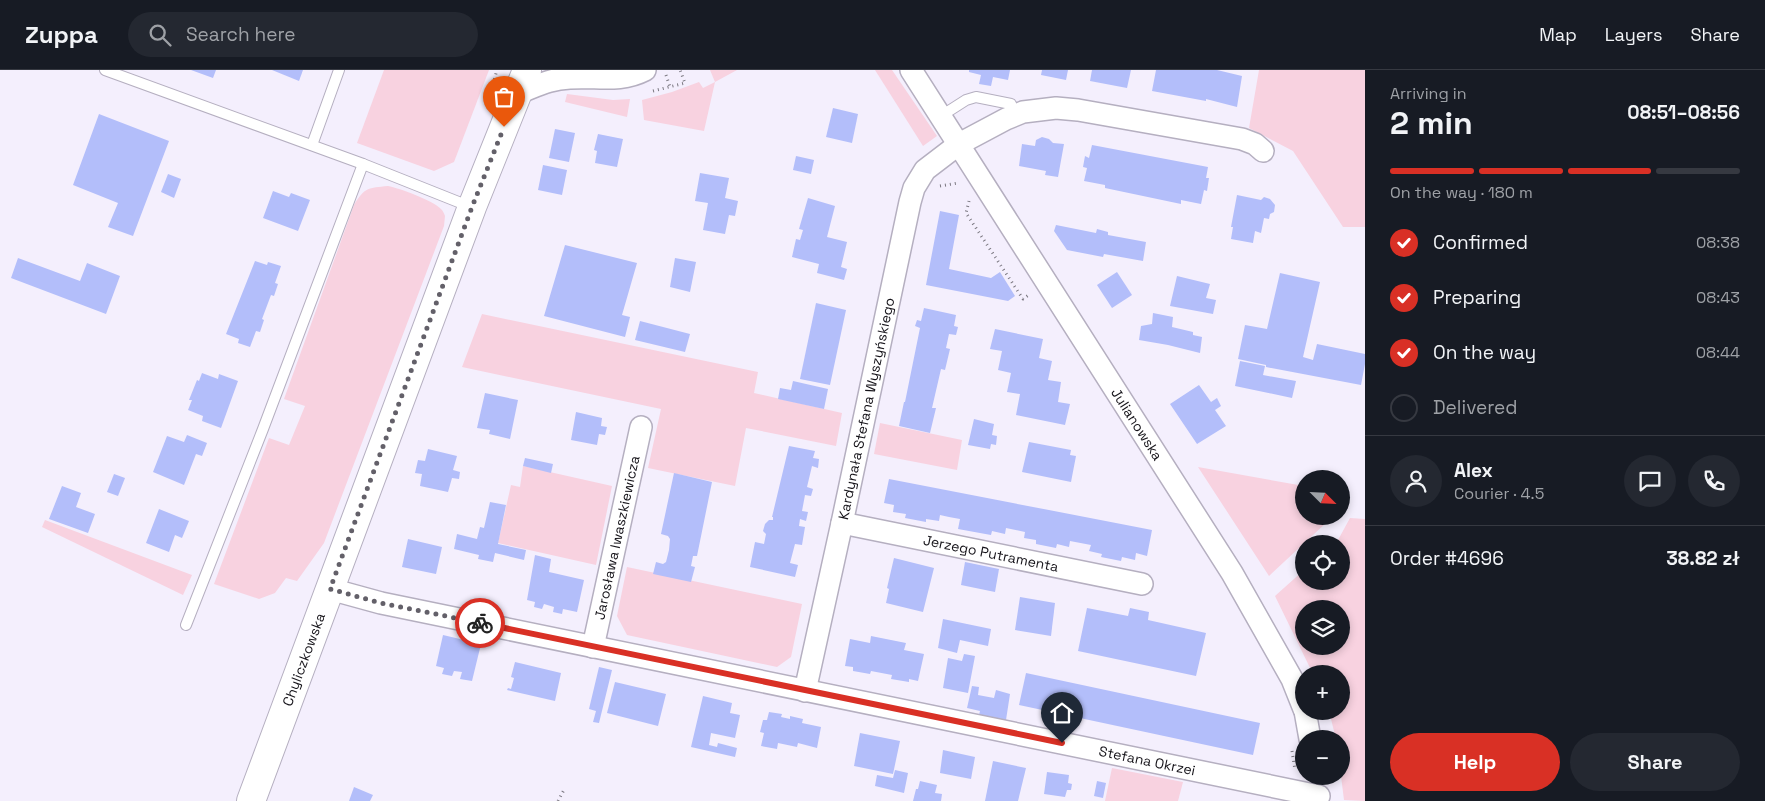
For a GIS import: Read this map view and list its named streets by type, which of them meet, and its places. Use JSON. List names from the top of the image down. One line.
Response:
{"streets":{"street":["Kardynała Stefana Wyszyńskiego","Julianowska","Jarosława Iwaszkiewicza","Jerzego Putramenta","Chyliczkowska","Stefana Okrzei"]},"crossings":[["Kardynała Stefana Wyszyńskiego","Julianowska"],["Kardynała Stefana Wyszyńskiego","Jerzego Putramenta"],["Kardynała Stefana Wyszyńskiego","Stefana Okrzei"],["Jarosława Iwaszkiewicza","Stefana Okrzei"],["Chyliczkowska","Stefana Okrzei"]],"north":"bottom right","page":{"header":"Zuppa","search":"Search here","nav":["Map","Layers","Share"],"heading":["2 min","Arriving in","08:51–08:56"],"panel":["Alex","Courier · 4.5","Order #4696","38.82 zł"],"bar":"On the way · 180 m","list":[["Confirmed","08:38"],["Preparing","08:43"],["On the way","08:44"],"Delivered"],"map_buttons":["+","−"],"buttons":["Help","Share"]}}
